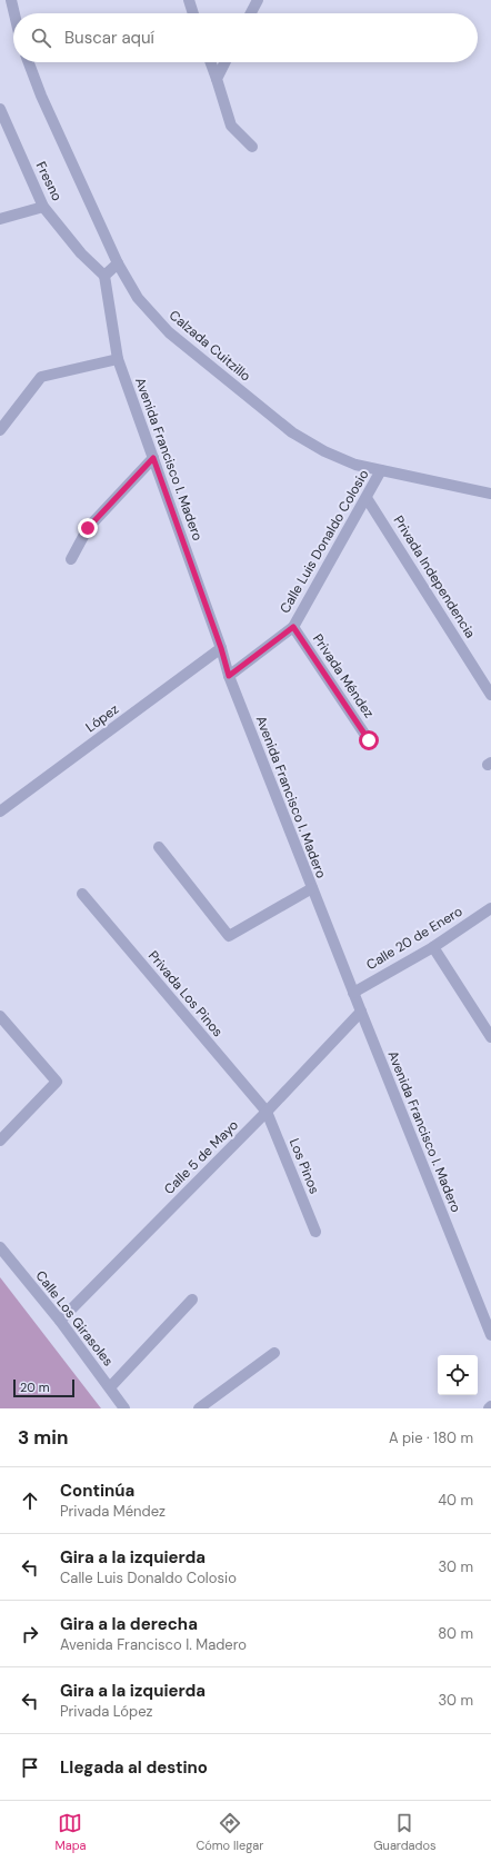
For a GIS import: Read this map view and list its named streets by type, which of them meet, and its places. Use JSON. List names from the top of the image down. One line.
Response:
{"streets":{"street":["Fresno","Calzada Cuitzillo","Avenida Francisco I. Madero","Calle Luis Donaldo Colosio","Privada Independencia","Privada Méndez","López","Calle 20 de Enero","Privada Los Pinos","Calle 5 de Mayo","Los Pinos","Calle Los Girasoles"]},"crossings":[["Fresno","Avenida Francisco I. Madero"],["Calzada Cuitzillo","Calle Luis Donaldo Colosio"],["Avenida Francisco I. Madero","Calle Luis Donaldo Colosio"],["Avenida Francisco I. Madero","López"],["Avenida Francisco I. Madero","Calle 20 de Enero"],["Avenida Francisco I. Madero","Calle 5 de Mayo"],["Calle Luis Donaldo Colosio","Privada Independencia"],["Calle Luis Donaldo Colosio","Privada Méndez"],["Privada Los Pinos","Calle 5 de Mayo"],["Privada Los Pinos","Los Pinos"],["Calle 5 de Mayo","Los Pinos"],["Calle 5 de Mayo","Calle Los Girasoles"]],"scale_bar":"20 m","page":{"search":"Buscar aquí","scale":"20 m","heading":["3 min","A pie · 180 m"],"list":[["Continúa","Privada Méndez","40 m"],["Gira a la izquierda","Calle Luis Donaldo Colosio","30 m"],["Gira a la derecha","Avenida Francisco I. Madero","80 m"],["Gira a la izquierda","Privada López","30 m"],"Llegada al destino"],"nav":["Mapa","Cómo llegar","Guardados"]}}
